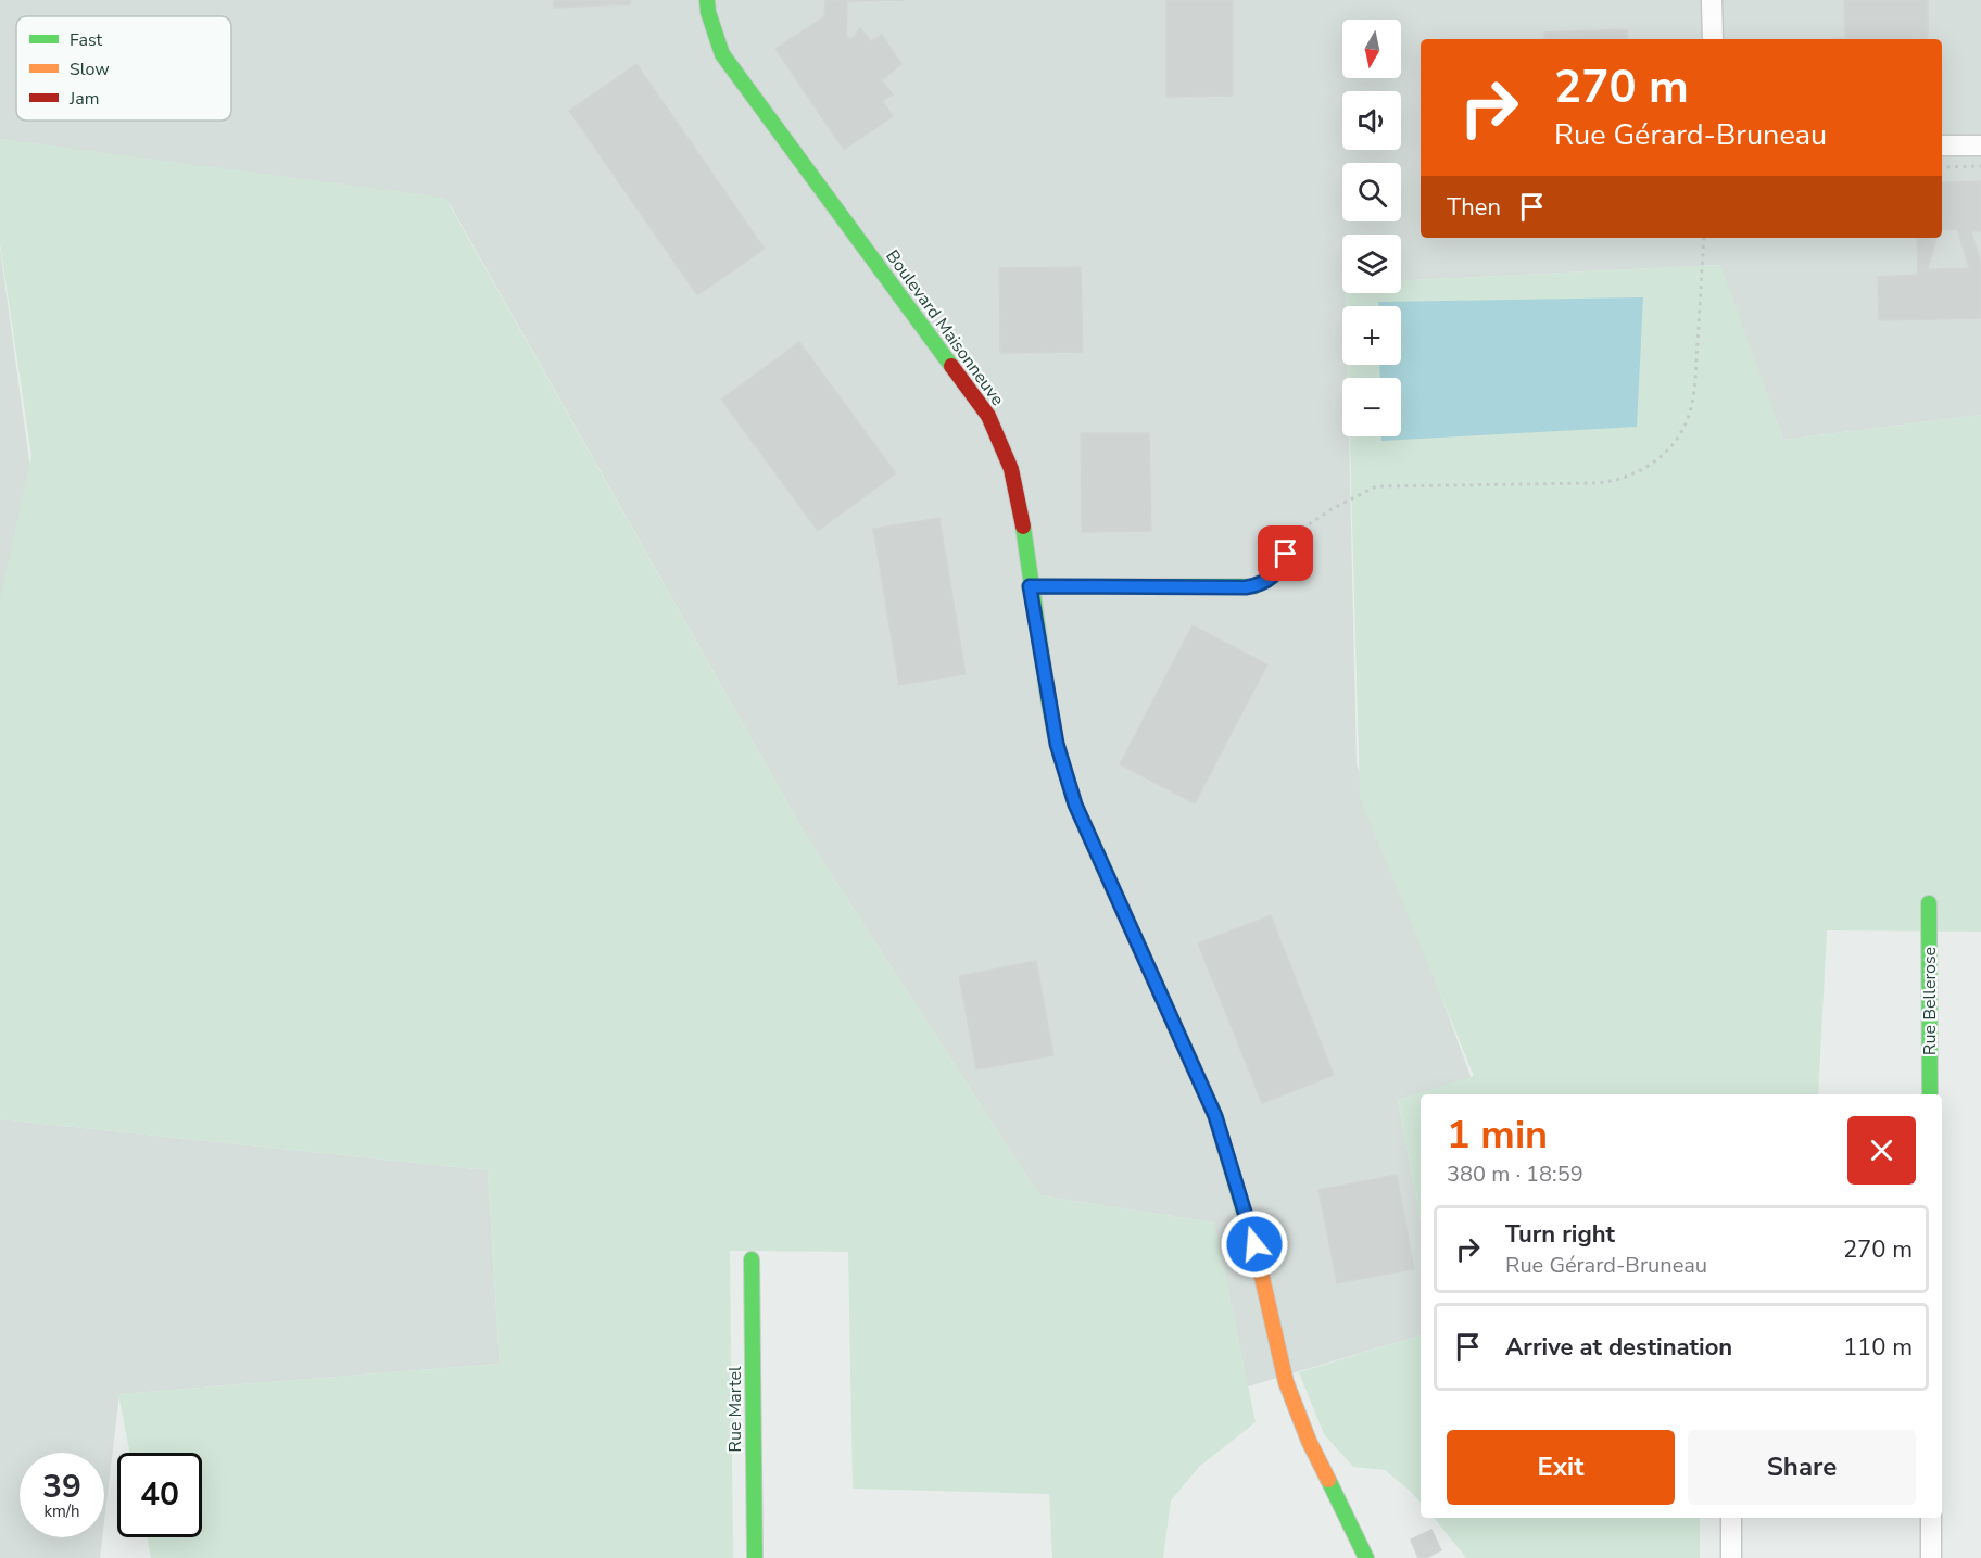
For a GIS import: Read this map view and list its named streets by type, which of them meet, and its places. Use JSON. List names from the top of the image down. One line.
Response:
{"streets":{"street":["Boulevard Maisonneuve","Rue Bellerose","Rue Martel"]},"legend":["Fast","Slow","Jam"],"north":"bottom","page":{"map_buttons":["+","−"],"turn":["270 m","Rue Gérard-Bruneau"],"then":"Then","heading":["1 min","380 m · 18:59"],"list":[{"name":"Turn right","note":"Rue Gérard-Bruneau","value":"270 m"},{"name":"Arrive at destination","value":"110 m"}],"buttons":["Exit","Share"],"speed":"39 km/h","limit":"40"}}
